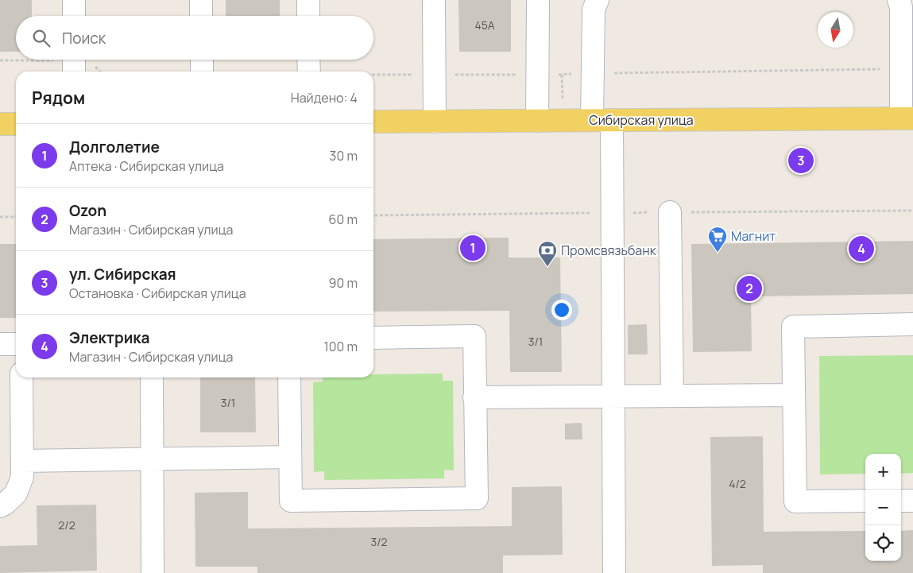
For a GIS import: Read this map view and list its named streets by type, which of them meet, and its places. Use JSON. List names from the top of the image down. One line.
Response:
{"streets":{"main road":["Сибирская улица"]},"places":{"supermarket":["Магнит"],"bank":["Промсвязьбанк"]},"house_numbers":["45А","3/1","3/1","4/2","2/2","3/2"],"north":"bottom","page":{"search":"Поиск","heading":["Рядом","Найдено: 4"],"list":[{"mark":"1","name":"Долголетие","note":"Аптека · Сибирская улица","value":"30 m"},{"mark":"2","name":"Ozon","note":"Магазин · Сибирская улица","value":"60 m"},{"mark":"3","name":"ул. Сибирская","note":"Остановка · Сибирская улица","value":"90 m"},{"mark":"4","name":"Электрика","note":"Магазин · Сибирская улица","value":"100 m"}],"pins":["3","1","4","2"],"map_buttons":["+","−"]}}
